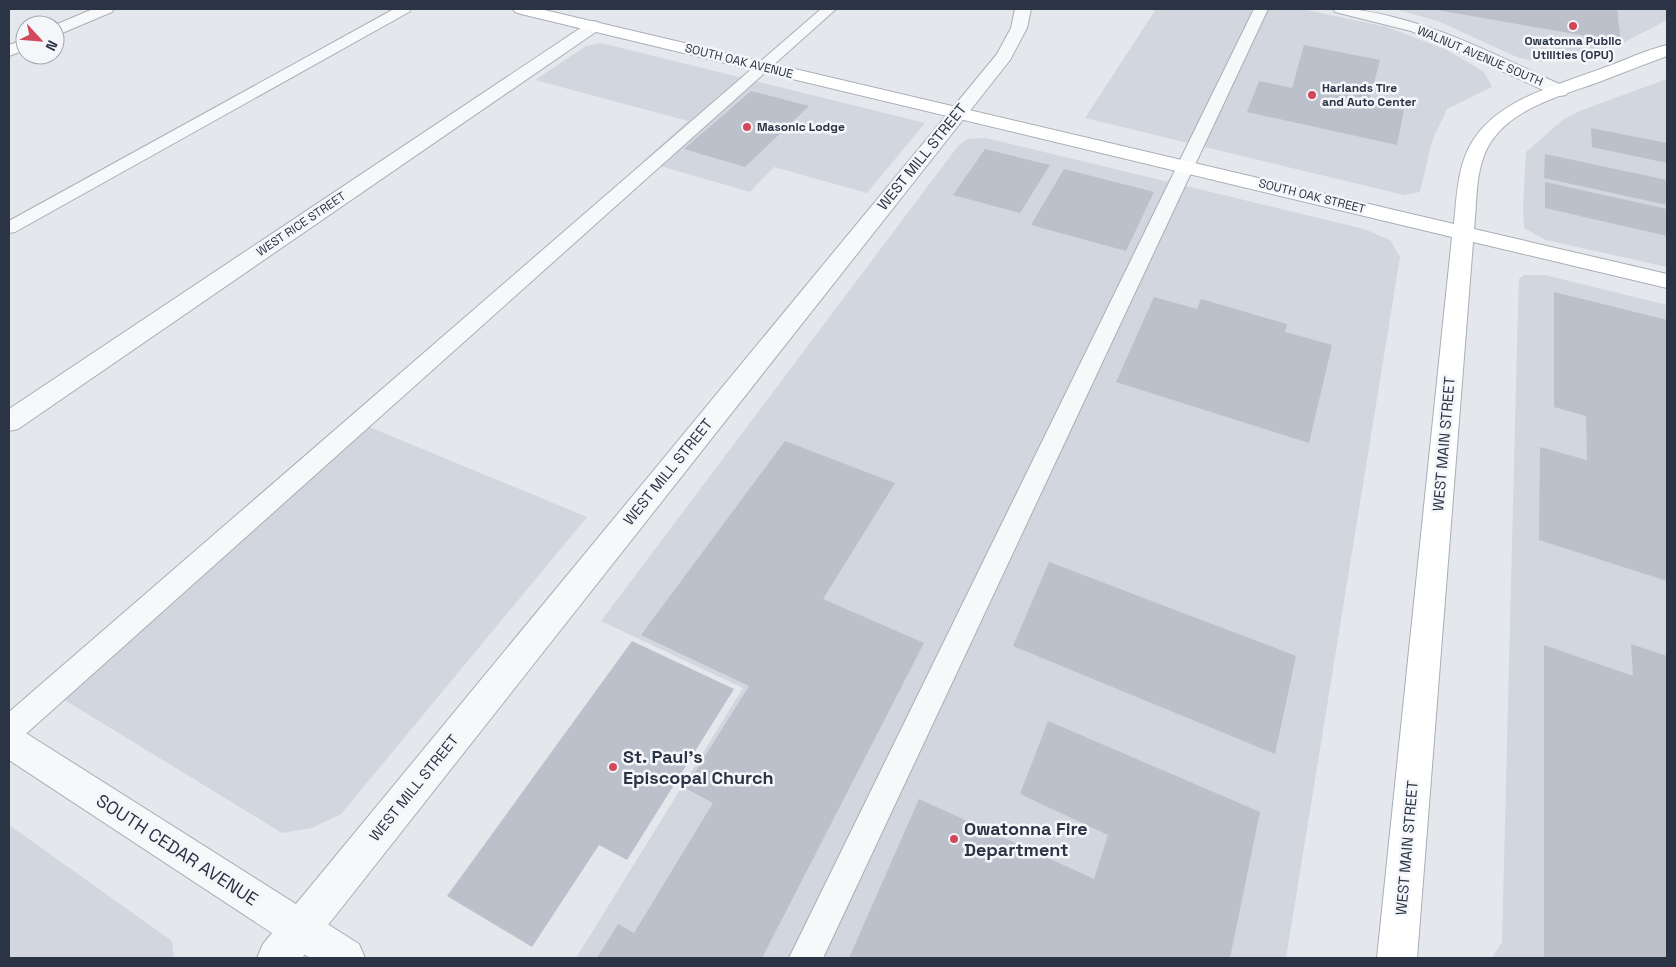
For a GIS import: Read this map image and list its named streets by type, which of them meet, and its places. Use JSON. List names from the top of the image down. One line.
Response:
{"streets":{"main road":["SOUTH OAK AVENUE","SOUTH OAK STREET","WEST MAIN STREET"],"street":["WALNUT AVENUE SOUTH","WEST MILL STREET","WEST RICE STREET","SOUTH CEDAR AVENUE"]},"crossings":[["WALNUT AVENUE SOUTH","WEST MAIN STREET"],["SOUTH OAK AVENUE","WEST MILL STREET"],["SOUTH OAK AVENUE","SOUTH OAK STREET"],["SOUTH OAK AVENUE","WEST RICE STREET"],["WEST MILL STREET","SOUTH OAK STREET"],["WEST MILL STREET","SOUTH CEDAR AVENUE"],["SOUTH OAK STREET","WEST MAIN STREET"]],"places":["Owatonna Public Utilities (OPU)","Harlands Tire and Auto Center","Masonic Lodge","St. Paul's Episcopal Church","Owatonna Fire Department"],"north":"bottom right"}
